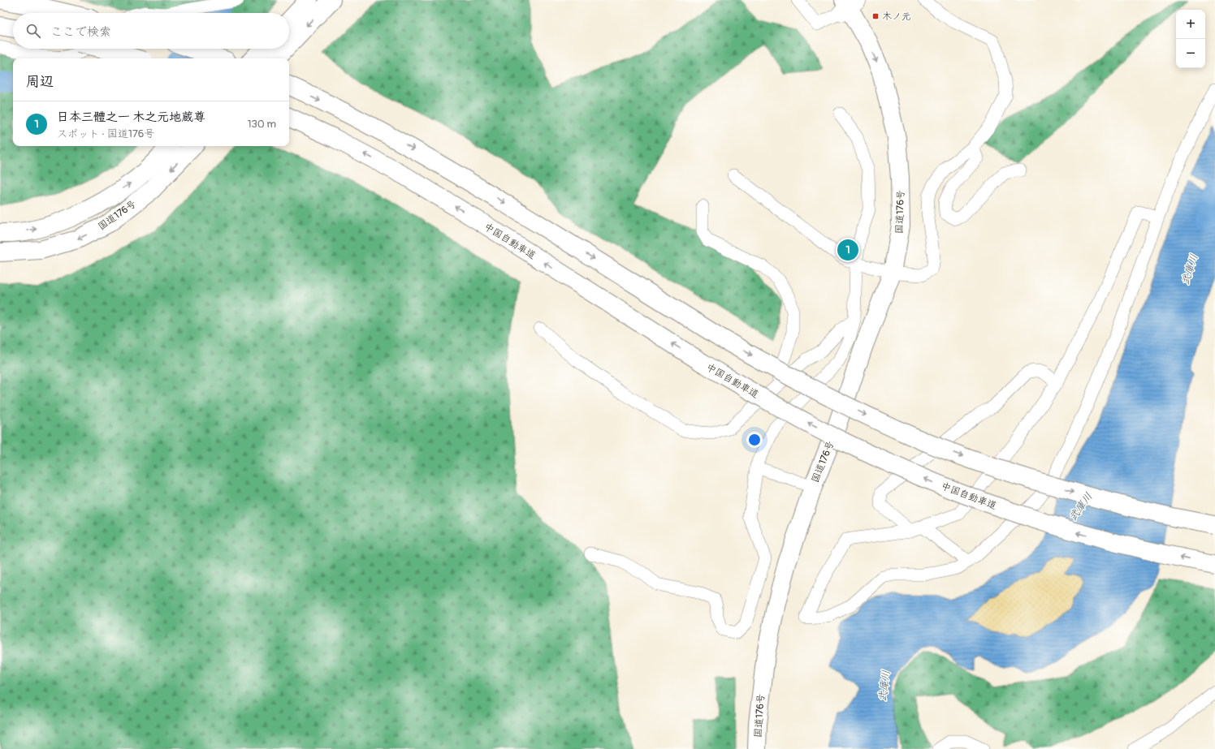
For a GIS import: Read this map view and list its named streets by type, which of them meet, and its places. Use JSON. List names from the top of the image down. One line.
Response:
{"streets":{"highway":["国道176号","中国自動車道"]},"water":["武庫川"],"places":{"transit":["木ノ元"]},"page":{"map_buttons":["+","−"],"search":"ここで検索","heading":"周辺","list":[{"mark":"1","name":"日本三體之一 木之元地蔵尊","note":"スポット · 国道176号","value":"130 m"}],"pins":"1"}}
